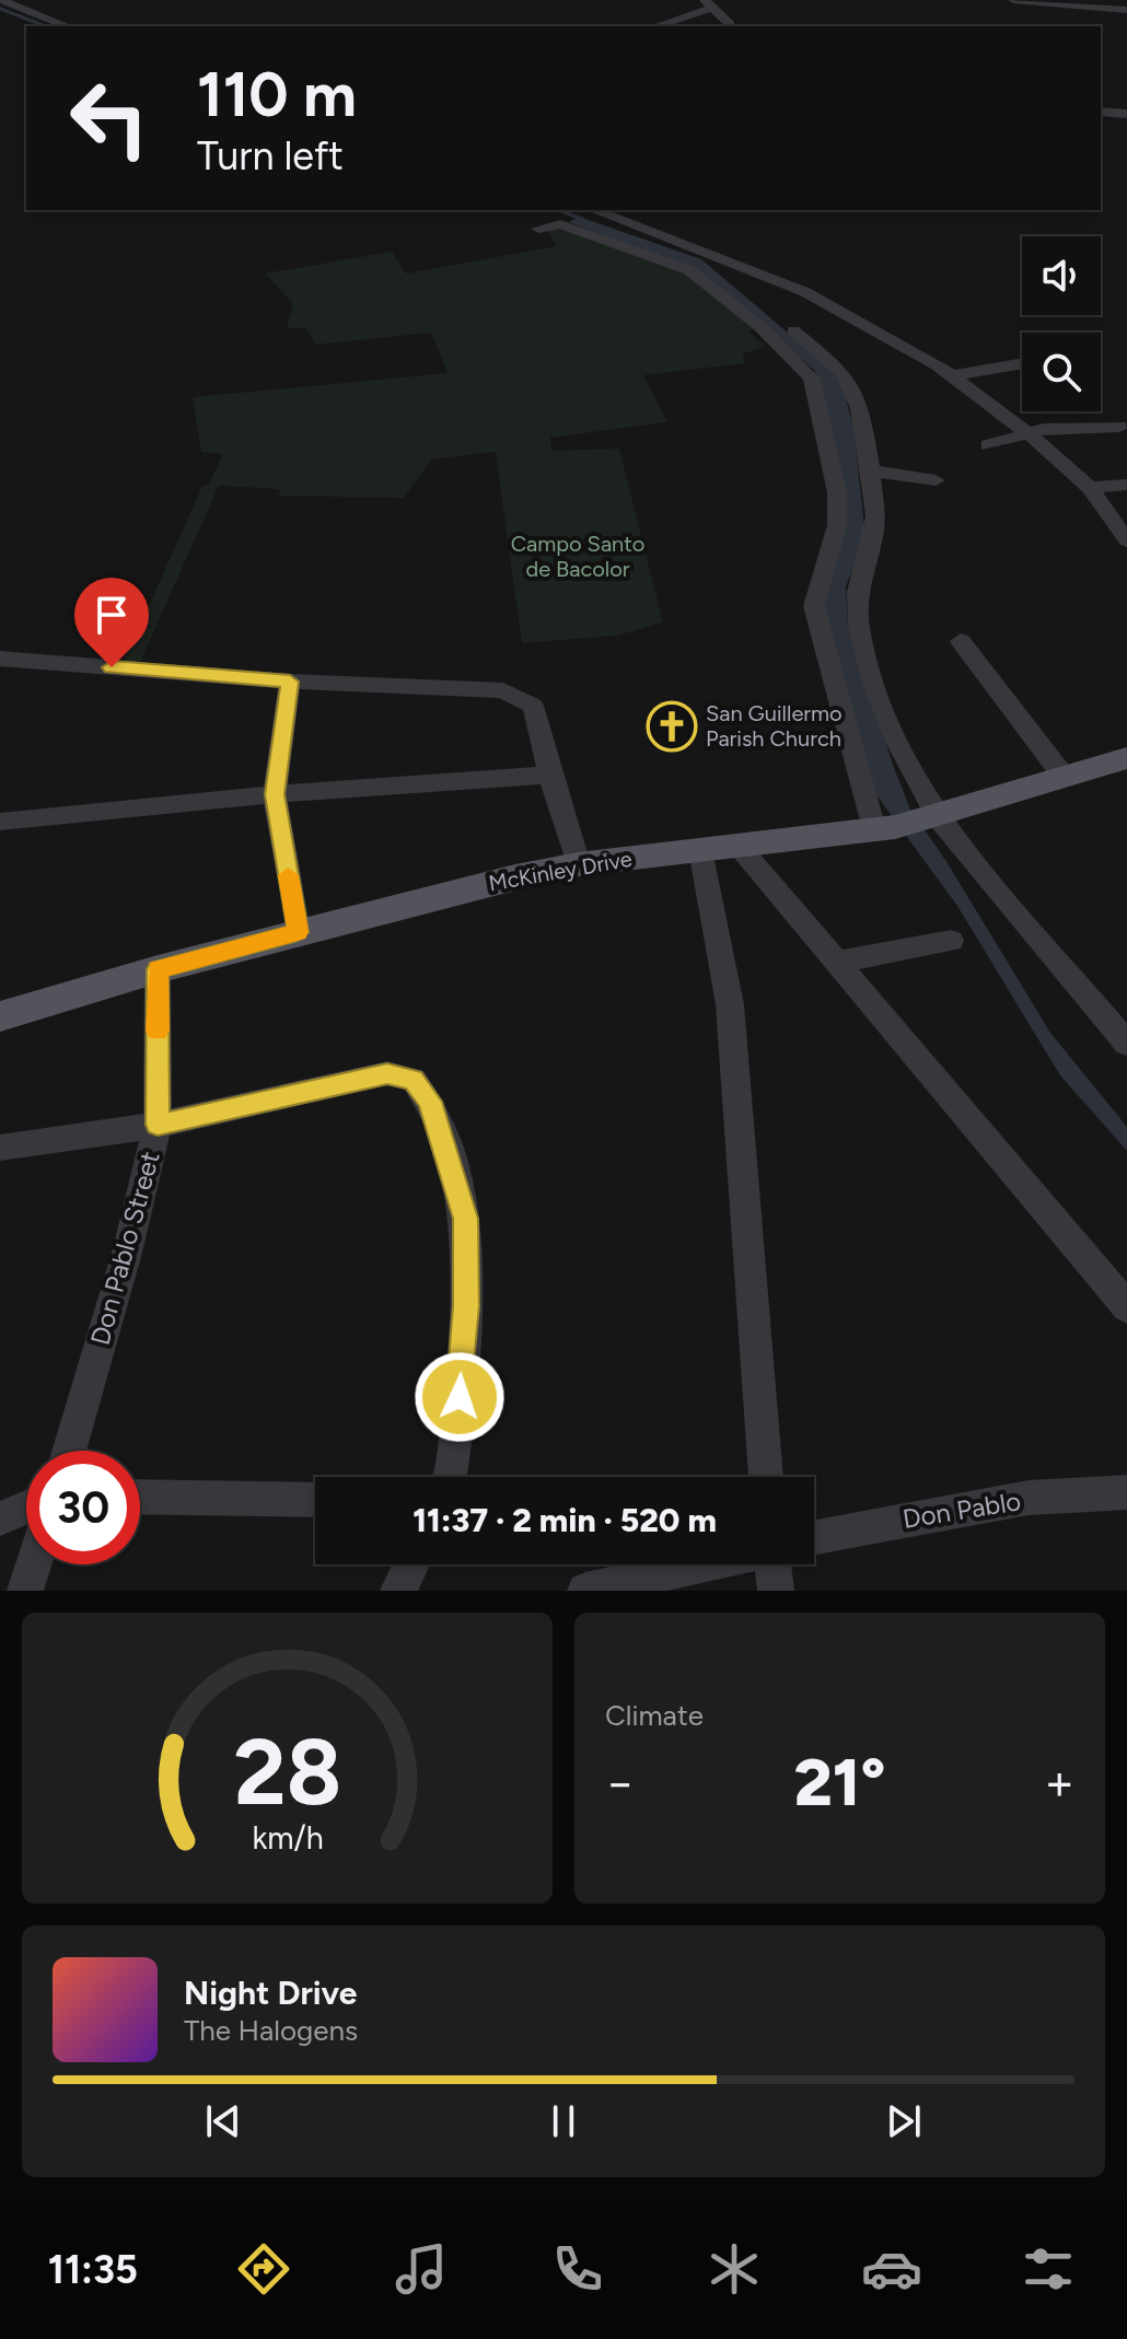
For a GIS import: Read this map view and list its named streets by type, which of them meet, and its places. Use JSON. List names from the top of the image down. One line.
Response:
{"streets":{"main road":["McKinley Drive"],"street":["Don Pablo Street","Don Pablo"]},"crossings":[["McKinley Drive","Don Pablo Street"]],"parks":["Campo Santo de Bacolor"],"places":{"church":["San Guillermo Parish Church"]},"page":{"turn":["110 m","Turn left"],"limit":"30","trip":"11:37 · 2 min · 520 m","tile":"Climate","heat":["−","21°","+"],"song":["Night Drive","The Halogens"],"tabs":"11:35","gauge":["28","km/h"]}}
